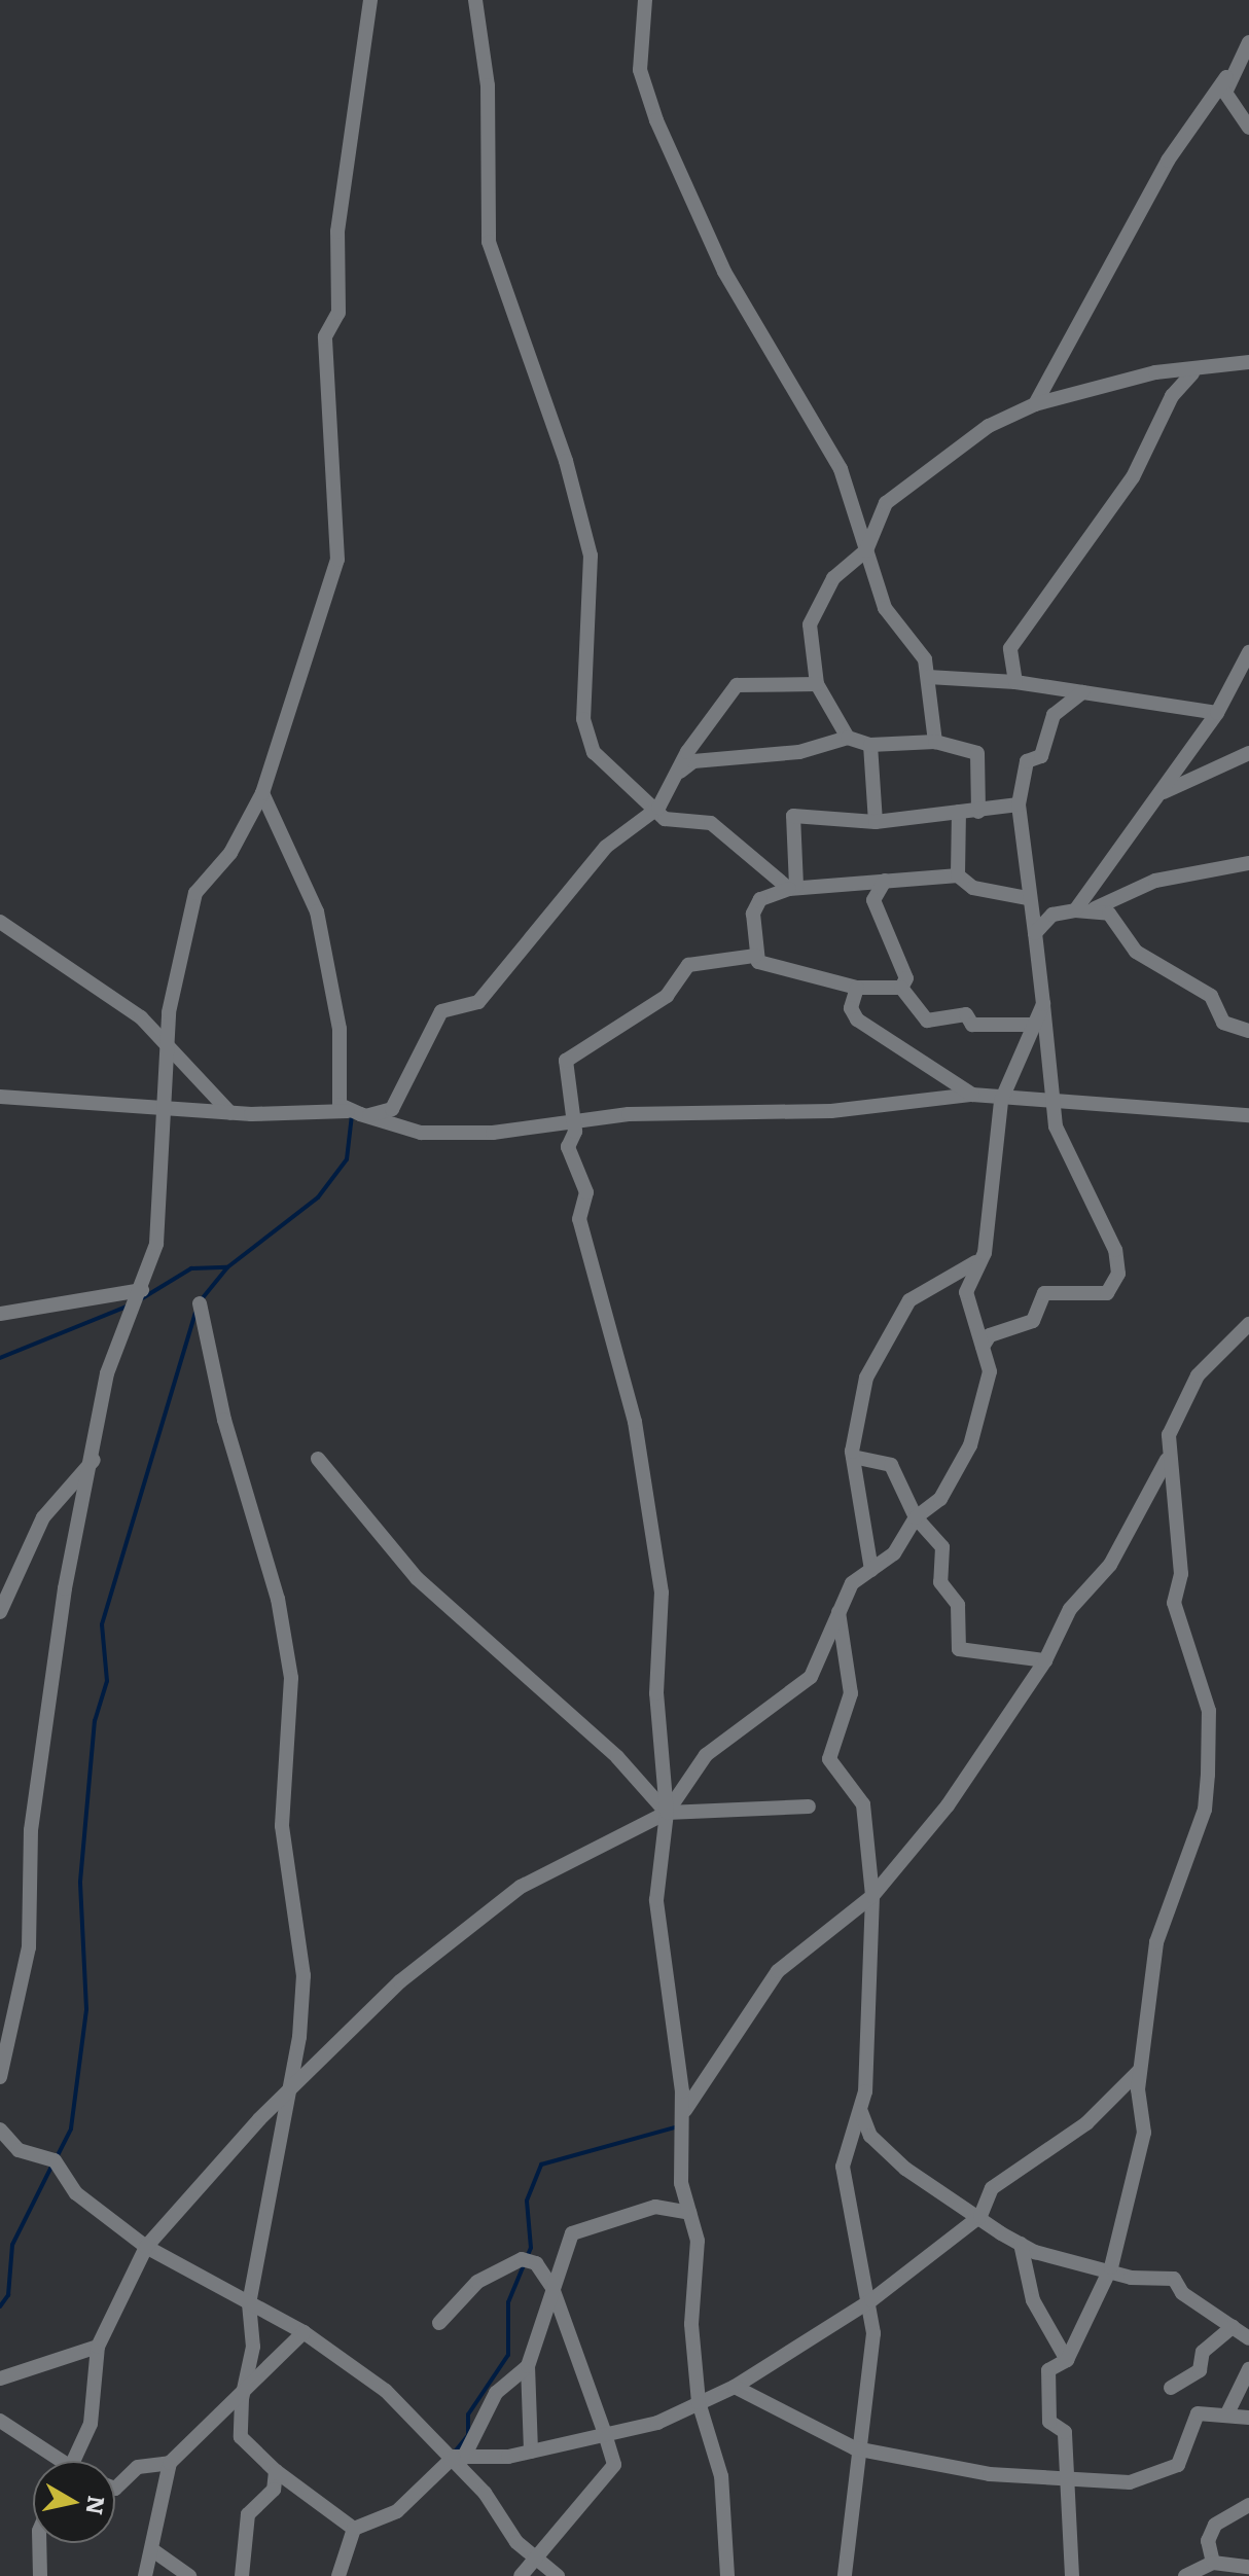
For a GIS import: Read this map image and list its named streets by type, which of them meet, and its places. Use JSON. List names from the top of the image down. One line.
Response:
{"north":"right"}
